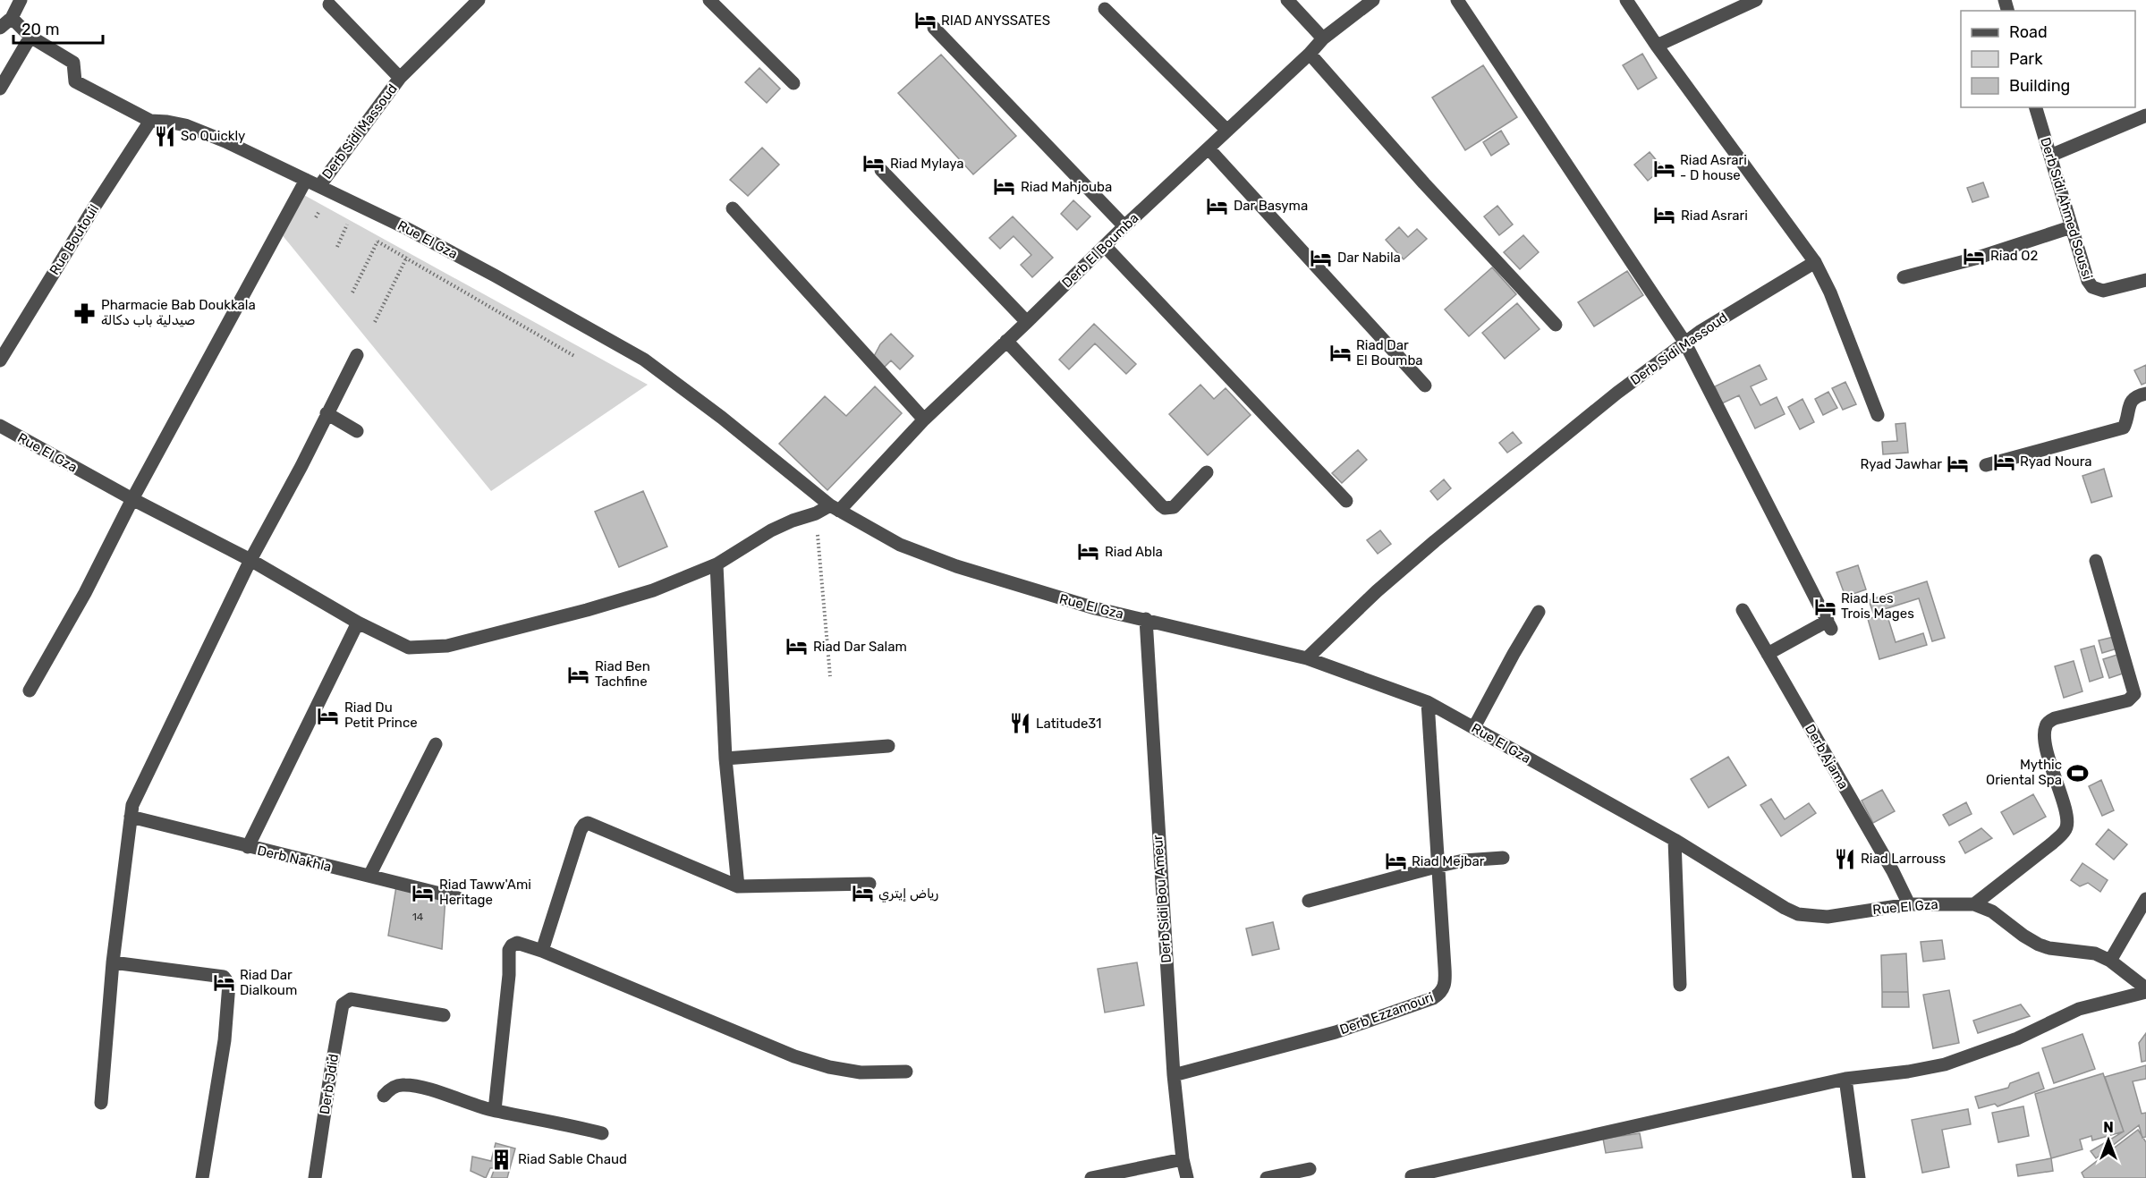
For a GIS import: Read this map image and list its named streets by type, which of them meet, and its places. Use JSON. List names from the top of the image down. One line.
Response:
{"streets":{"street":["Derb Sidi Massoud","Derb Sidi Ahmed Soussi","Rue Boutouil","Rue El Gza","Derb El Boumba","Derb Ajama","Derb Nakhla","Derb Sidi Bou Ameur","Derb Ezzamouri","Derb Jdid"]},"crossings":[["Derb Sidi Massoud","Rue El Gza"],["Rue Boutouil","Rue El Gza"],["Rue El Gza","Derb El Boumba"],["Rue El Gza","Derb Ajama"],["Rue El Gza","Derb Sidi Bou Ameur"],["Rue El Gza","Derb Ezzamouri"],["Derb Sidi Bou Ameur","Derb Ezzamouri"]],"places":{"hotel":["RIAD ANYSSATES","Riad Mylaya","Riad Asrari - D house","Riad Mahjouba","Dar Basyma","Riad Asrari","Riad O2","Dar Nabila","Riad Dar El Boumba","Ryad Noura","Ryad Jawhar","Riad Abla","Riad Les Trois Mages","Riad Dar Salam","Riad Ben Tachfine","Riad Du Petit Prince","Riad Mejbar","Riad Taww'Ami Heritage","رياض إيتري","Riad Dar Dialkoum"],"restaurant":["So Quickly","Latitude31","Riad Larrouss"],"pharmacy":["Pharmacie Bab Doukkala صيدلية باب دكالة"],"sports":["Mythic Oriental Spa"],"building":["Riad Sable Chaud"]},"house_numbers":["14"],"legend":["Road","Park","Building"],"scale_bar":"20 m","north":"top"}
